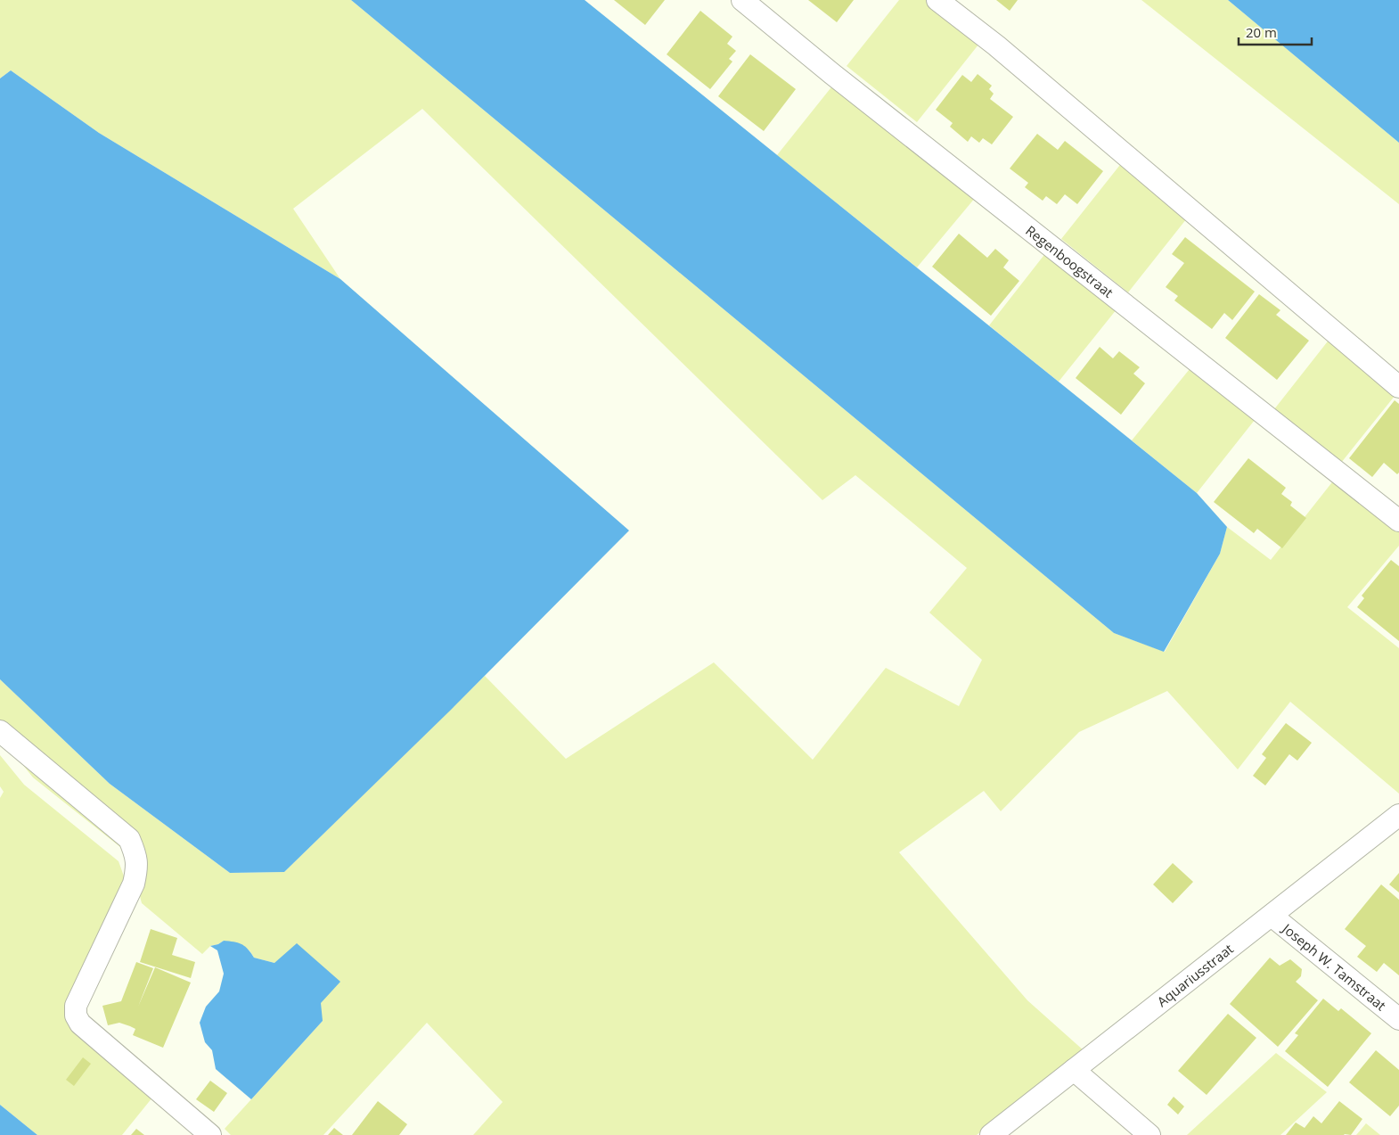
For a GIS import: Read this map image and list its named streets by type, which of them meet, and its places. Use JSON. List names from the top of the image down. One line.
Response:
{"streets":{"street":["Regenboogstraat","Joseph W. Tamstraat","Aquariusstraat"]},"crossings":[["Joseph W. Tamstraat","Aquariusstraat"]],"scale_bar":"20 m"}
